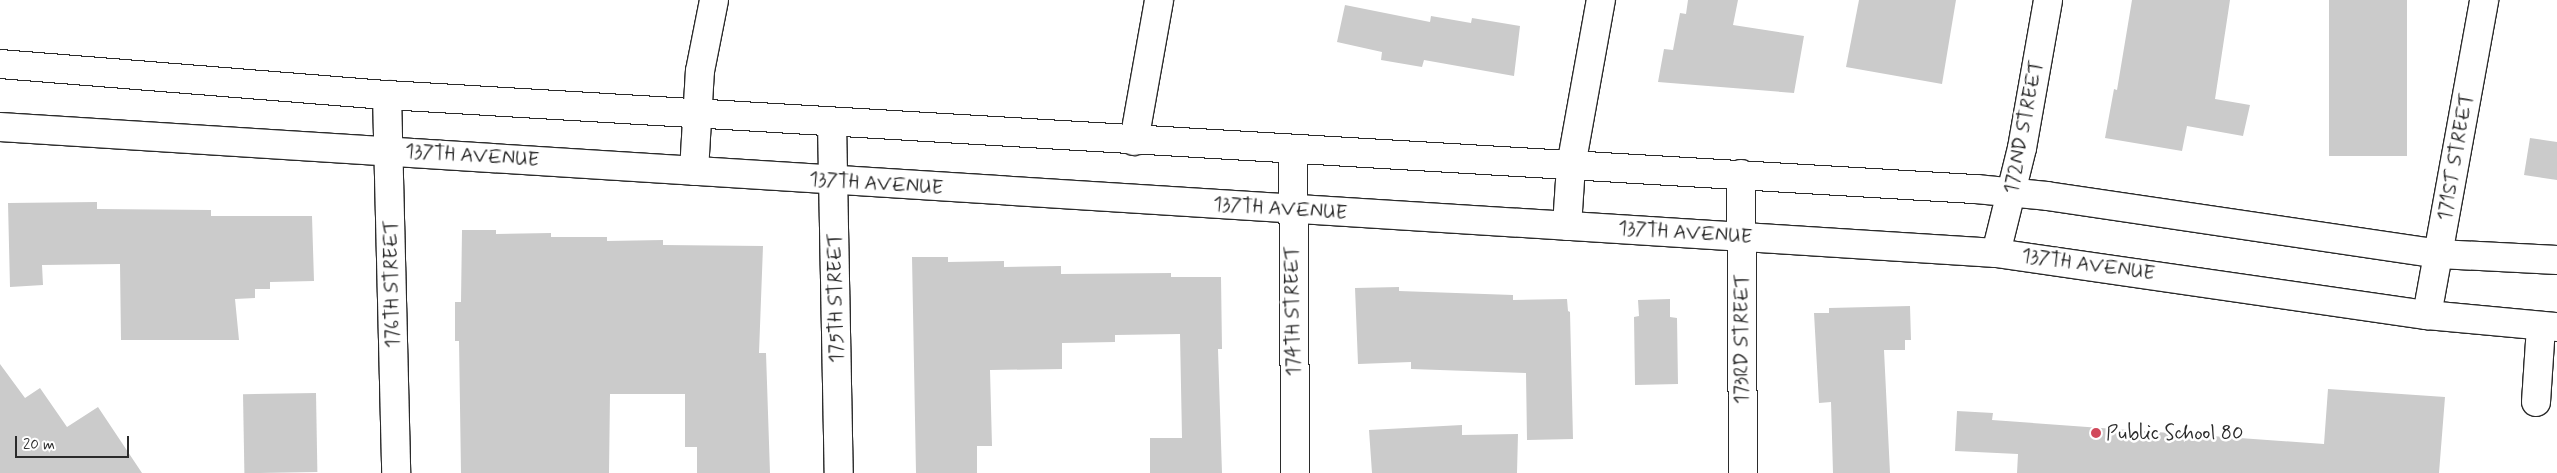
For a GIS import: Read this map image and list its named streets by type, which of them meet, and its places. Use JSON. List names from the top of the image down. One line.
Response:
{"streets":{"street":["172ND STREET","137TH AVENUE","171ST STREET","176TH STREET","175TH STREET","174TH STREET","173RD STREET"]},"crossings":[["172ND STREET","137TH AVENUE"],["137TH AVENUE","171ST STREET"],["137TH AVENUE","176TH STREET"],["137TH AVENUE","175TH STREET"],["137TH AVENUE","174TH STREET"],["137TH AVENUE","173RD STREET"]],"places":["Public School 80"],"scale_bar":"20 m"}
